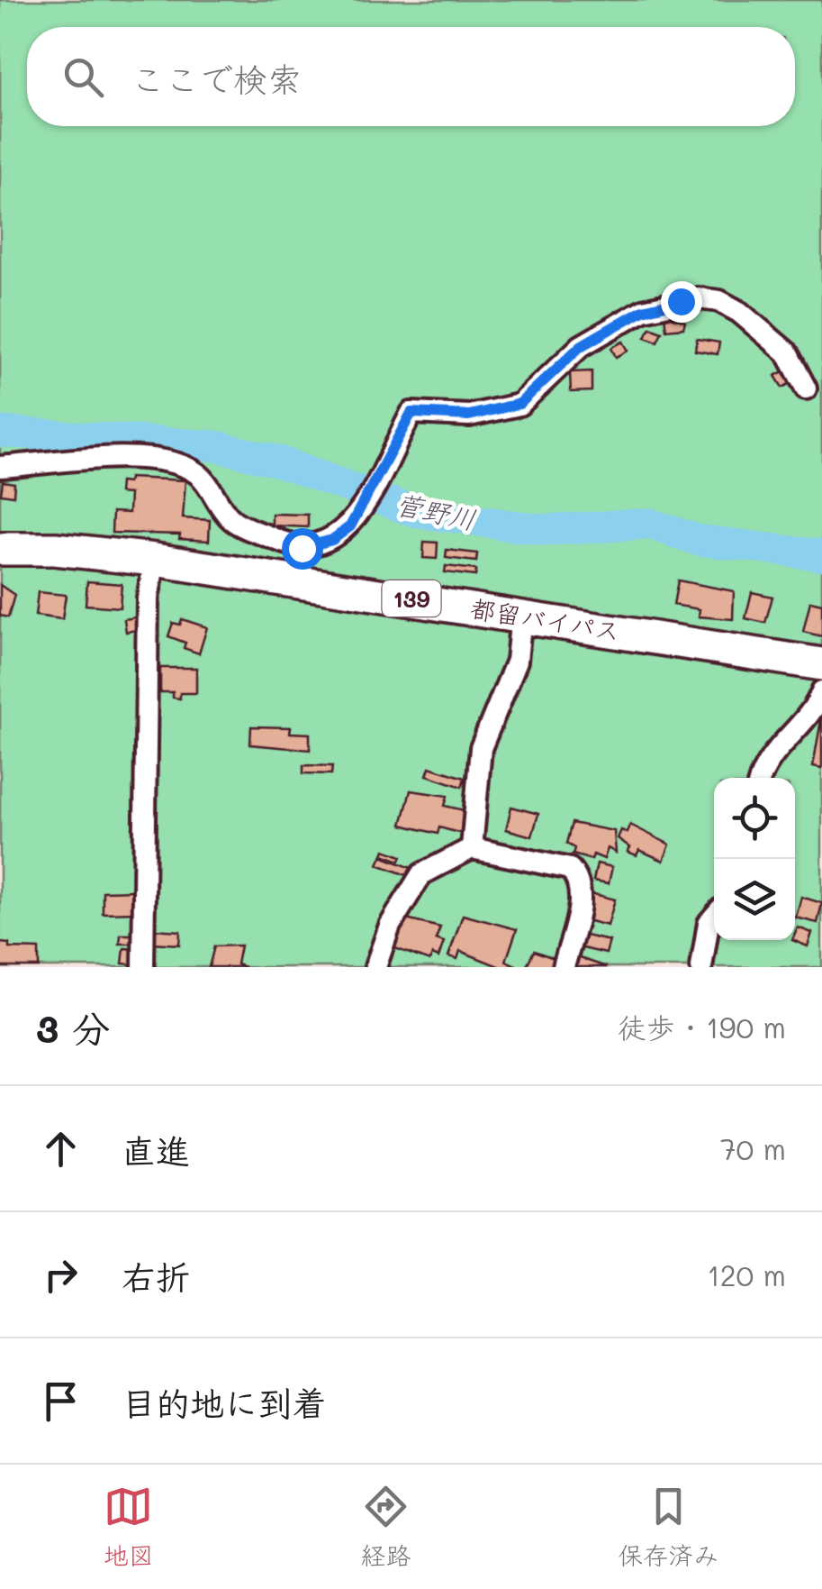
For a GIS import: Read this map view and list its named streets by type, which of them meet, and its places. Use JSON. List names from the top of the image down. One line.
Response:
{"streets":{"highway":["139","都留バイパス"]},"water":["菅野川"],"page":{"search":"ここで検索","heading":["3 分","徒歩 · 190 m"],"list":[["直進","70 m"],["右折","120 m"],"目的地に到着"],"nav":["地図","経路","保存済み"]}}
